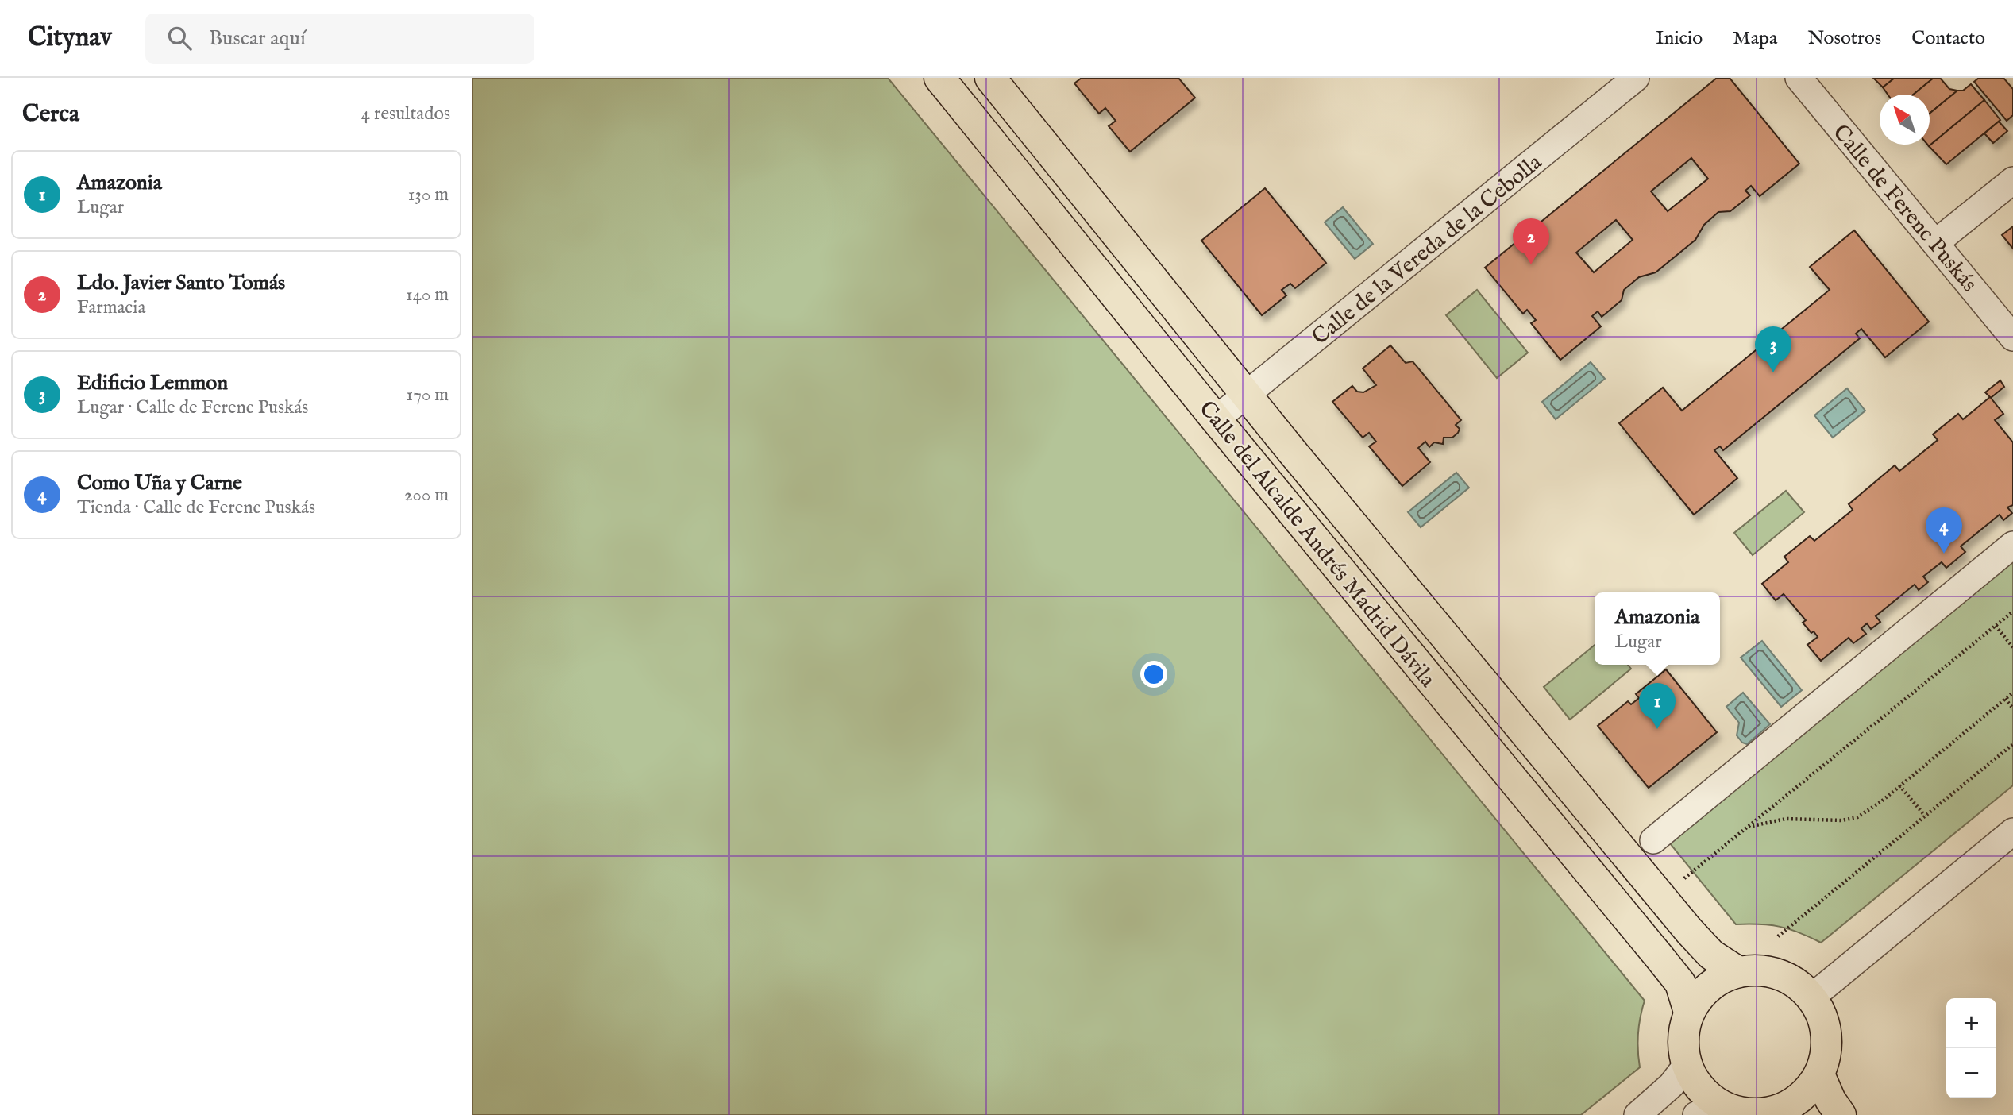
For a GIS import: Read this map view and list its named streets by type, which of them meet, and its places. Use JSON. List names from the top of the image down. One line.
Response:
{"streets":{"main road":["Calle del Alcalde Andrés Madrid Dávila"],"street":["Calle de Ferenc Puskás","Calle de la Vereda de la Cebolla"]},"crossings":[["Calle de la Vereda de la Cebolla","Calle del Alcalde Andrés Madrid Dávila"]],"north":"top left","page":{"header":"Citynav","search":"Buscar aquí","nav":["Inicio","Mapa","Nosotros","Contacto"],"heading":["Cerca","4 resultados"],"list":[{"mark":"1","name":"Amazonia","note":"Lugar","value":"130 m"},{"mark":"2","name":"Ldo. Javier Santo Tomás","note":"Farmacia","value":"140 m"},{"mark":"3","name":"Edificio Lemmon","note":"Lugar · Calle de Ferenc Puskás","value":"170 m"},{"mark":"4","name":"Como Uña y Carne","note":"Tienda · Calle de Ferenc Puskás","value":"200 m"}],"pins":["2","3","4","1"],"popup":["Amazonia","Lugar"],"map_buttons":["+","−"]}}
